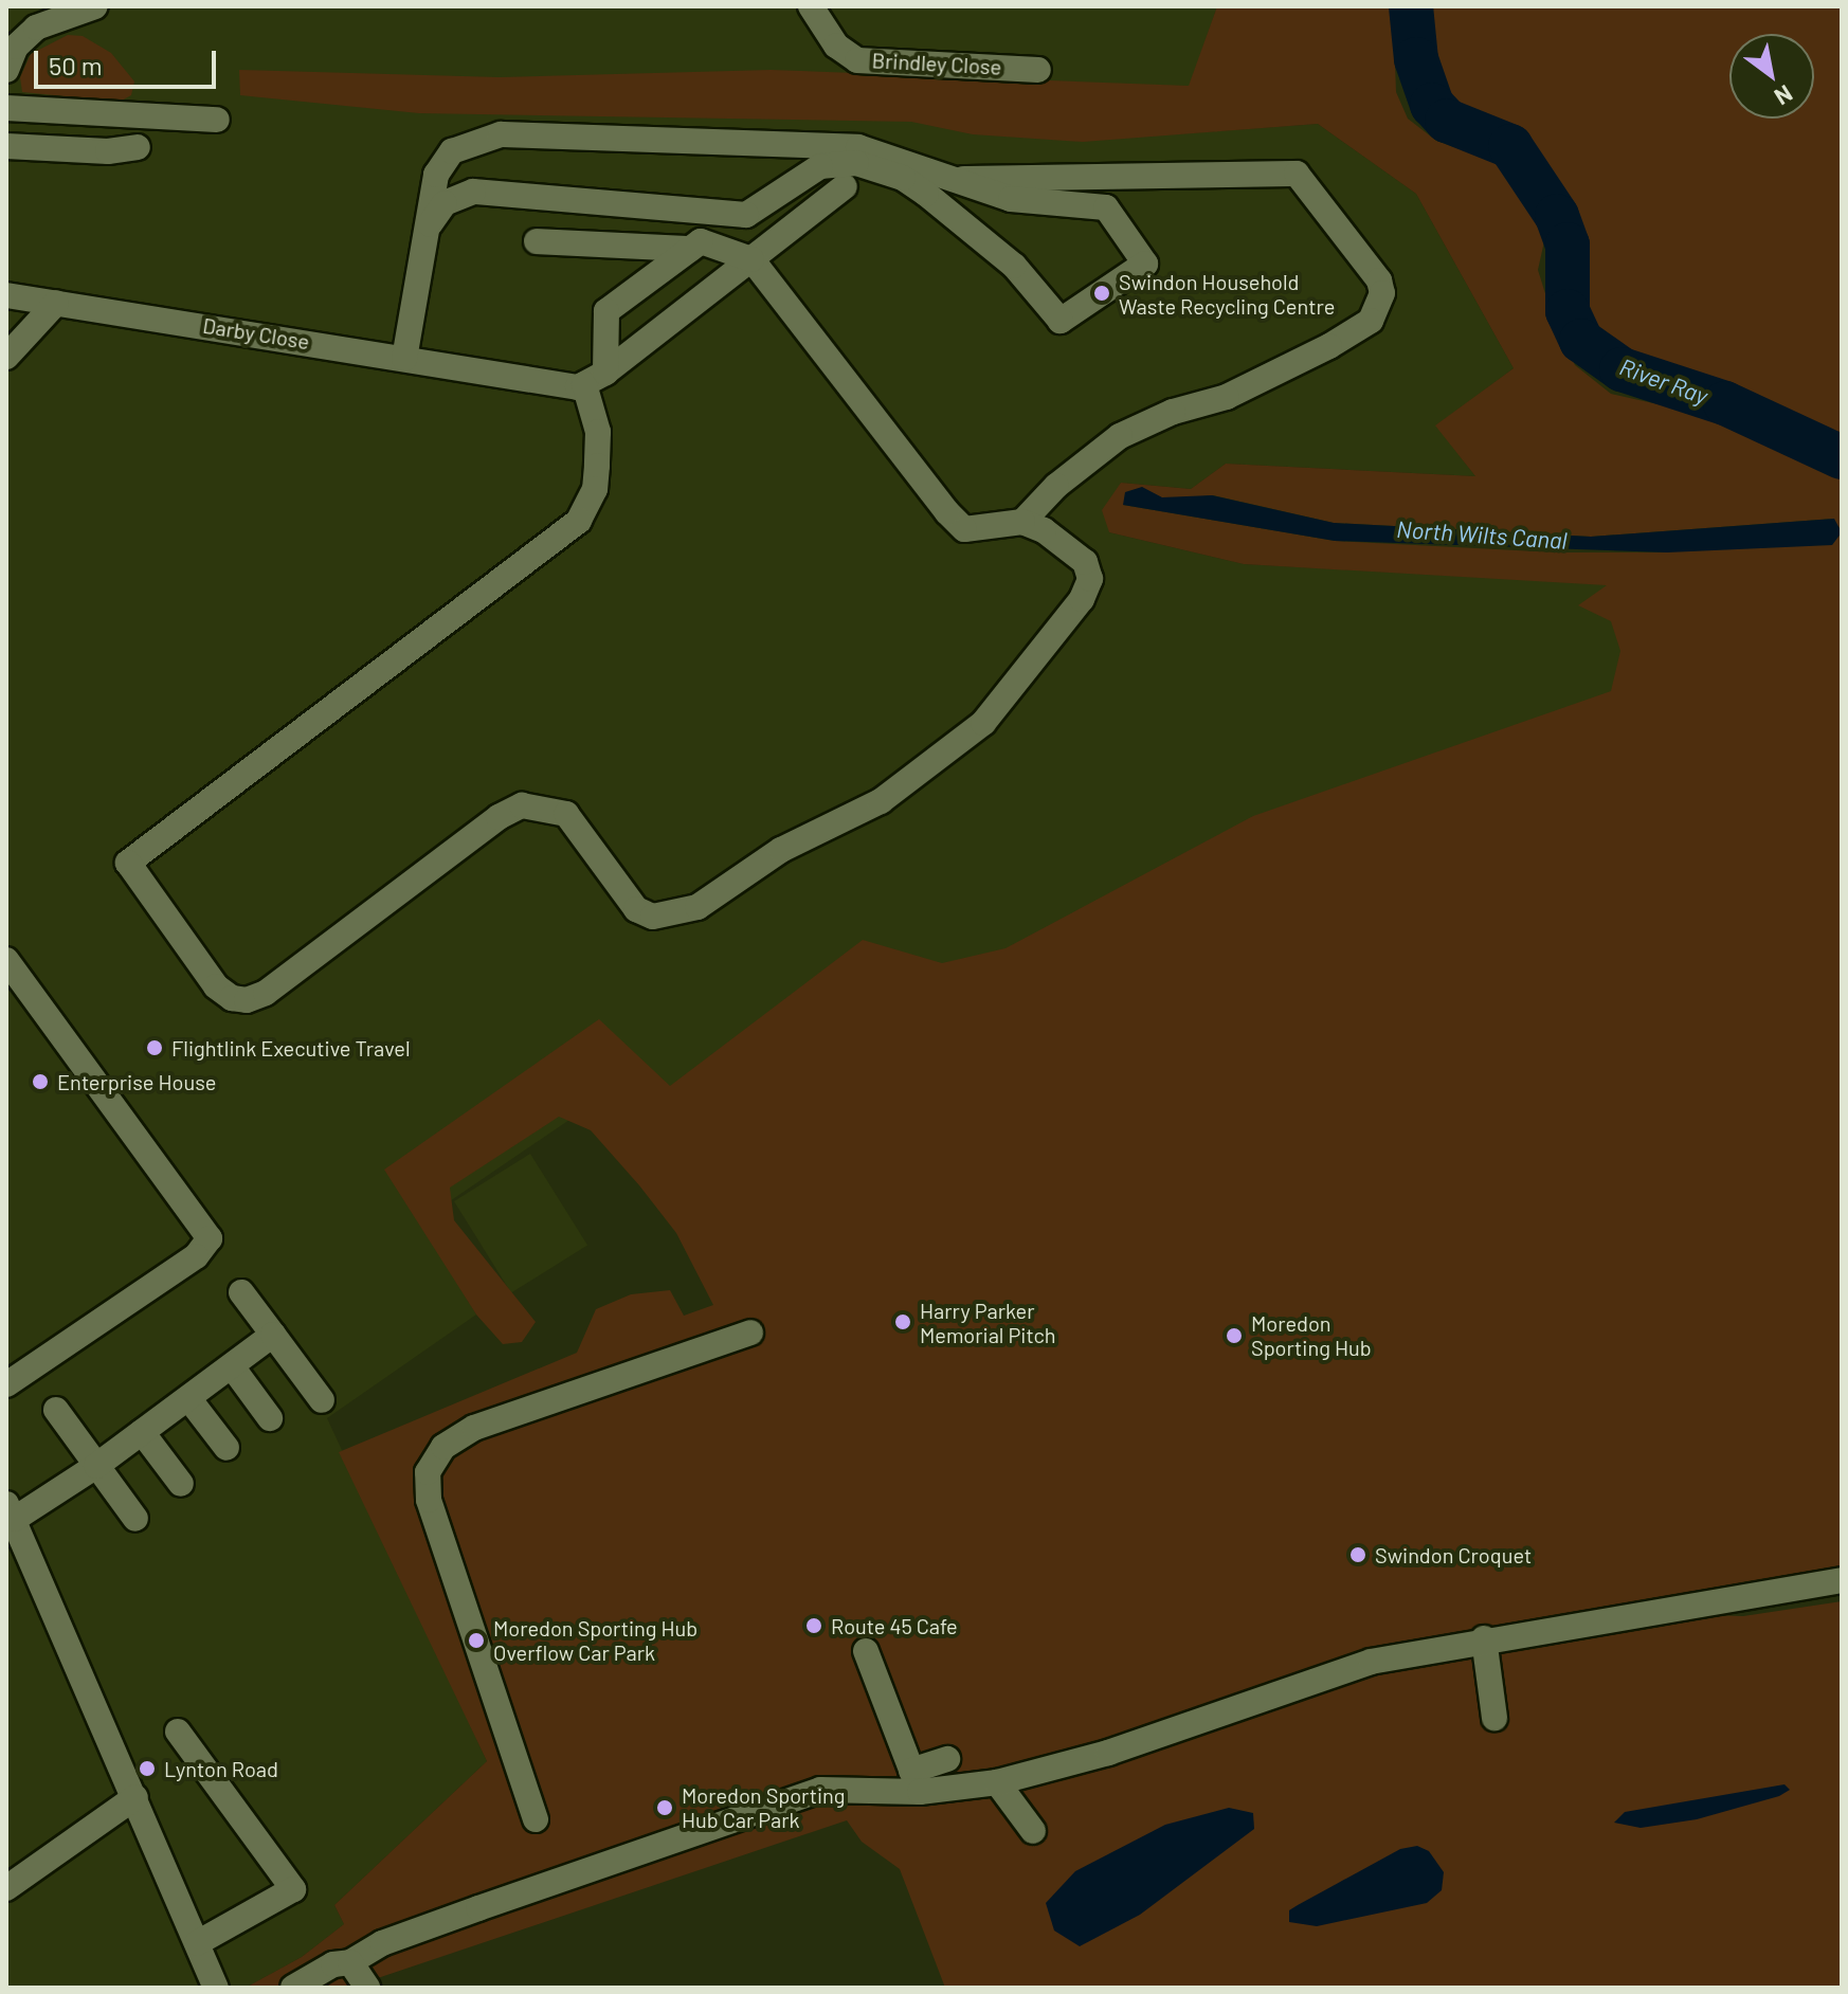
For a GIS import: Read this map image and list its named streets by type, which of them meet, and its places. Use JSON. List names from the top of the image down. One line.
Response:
{"streets":{"street":["Brindley Close","Darby Close"]},"water":["River Ray","North Wilts Canal"],"places":["Swindon Household Waste Recycling Centre","Flightlink Executive Travel","Enterprise House","Harry Parker Memorial Pitch","Moredon Sporting Hub","Swindon Croquet","Route 45 Cafe","Moredon Sporting Hub Overflow Car Park","Lynton Road","Moredon Sporting Hub Car Park"],"scale_bar":"50 m","north":"bottom right"}
